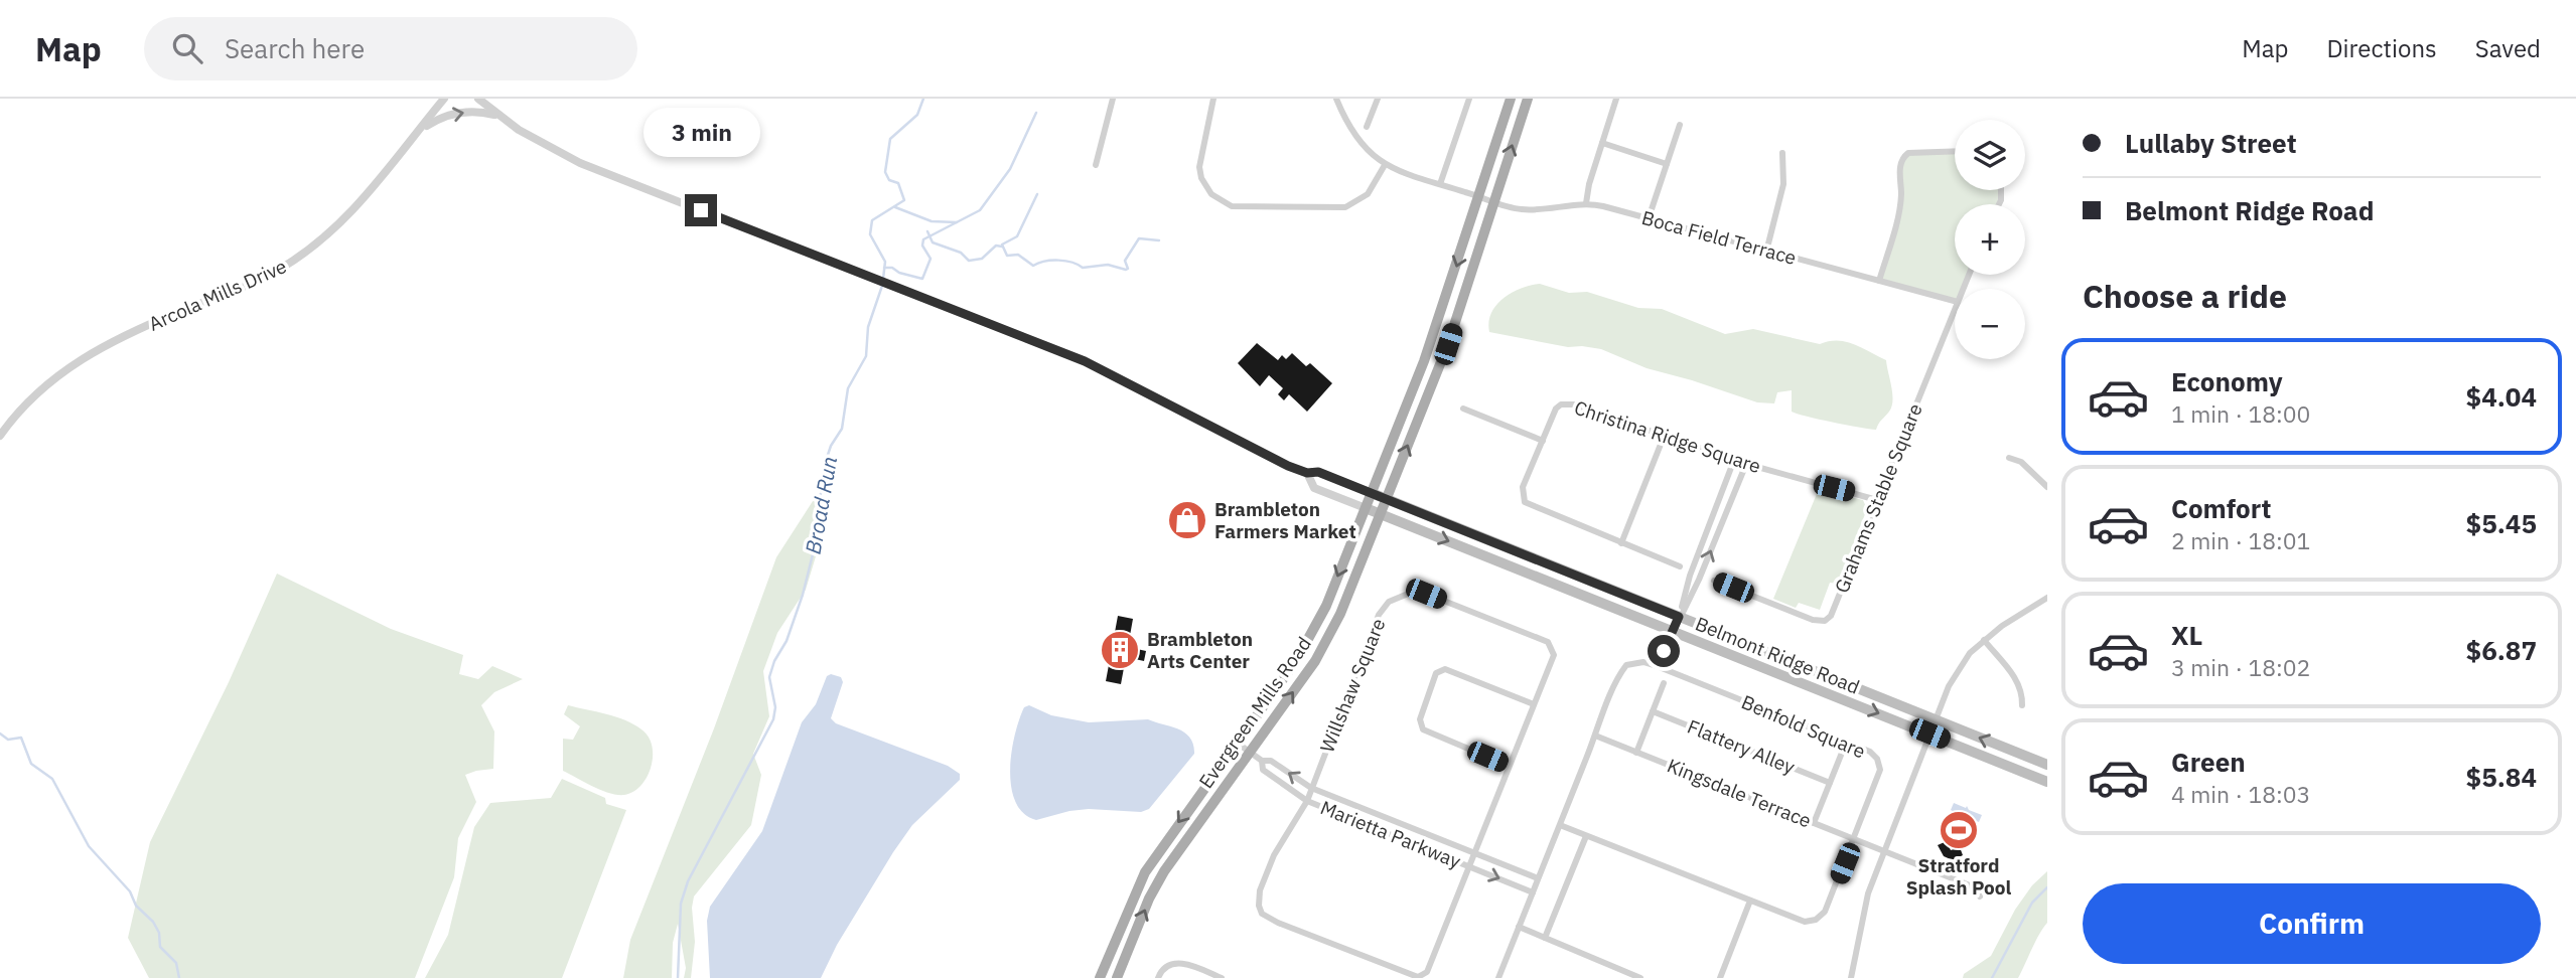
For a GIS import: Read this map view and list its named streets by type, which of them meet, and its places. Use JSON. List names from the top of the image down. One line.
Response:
{"streets":{"main road":["Belmont Ridge Road","Evergreen Mills Road"],"street":["Boca Field Terrace","Arcola Mills Drive","Christina Ridge Square","Grahams Stable Square","Willshaw Square","Benfold Square","Flattery Alley","Kingsdale Terrace","Marietta Parkway"]},"crossings":[["Boca Field Terrace","Evergreen Mills Road"],["Christina Ridge Square","Grahams Stable Square"],["Belmont Ridge Road","Evergreen Mills Road"],["Willshaw Square","Marietta Parkway"],["Evergreen Mills Road","Marietta Parkway"],["Benfold Square","Kingsdale Terrace"],["Benfold Square","Marietta Parkway"]],"water":["Broad Run"],"places":{"shop":["Brambleton Farmers Market"],"building":["Brambleton Arts Center"],"sports":["Stratford Splash Pool"]},"page":{"header":"Map","search":"Search here","nav":["Map","Directions","Saved"],"banner":["Lullaby Street","Belmont Ridge Road"],"bubble":"3 min","map_buttons":["+","−"],"heading":"Choose a ride","list":[{"name":"Economy","note":"1 min · 18:00","value":"$4.04"},{"name":"Comfort","note":"2 min · 18:01","value":"$5.45"},{"name":"XL","note":"3 min · 18:02","value":"$6.87"},{"name":"Green","note":"4 min · 18:03","value":"$5.84"}],"buttons":"Confirm"}}
